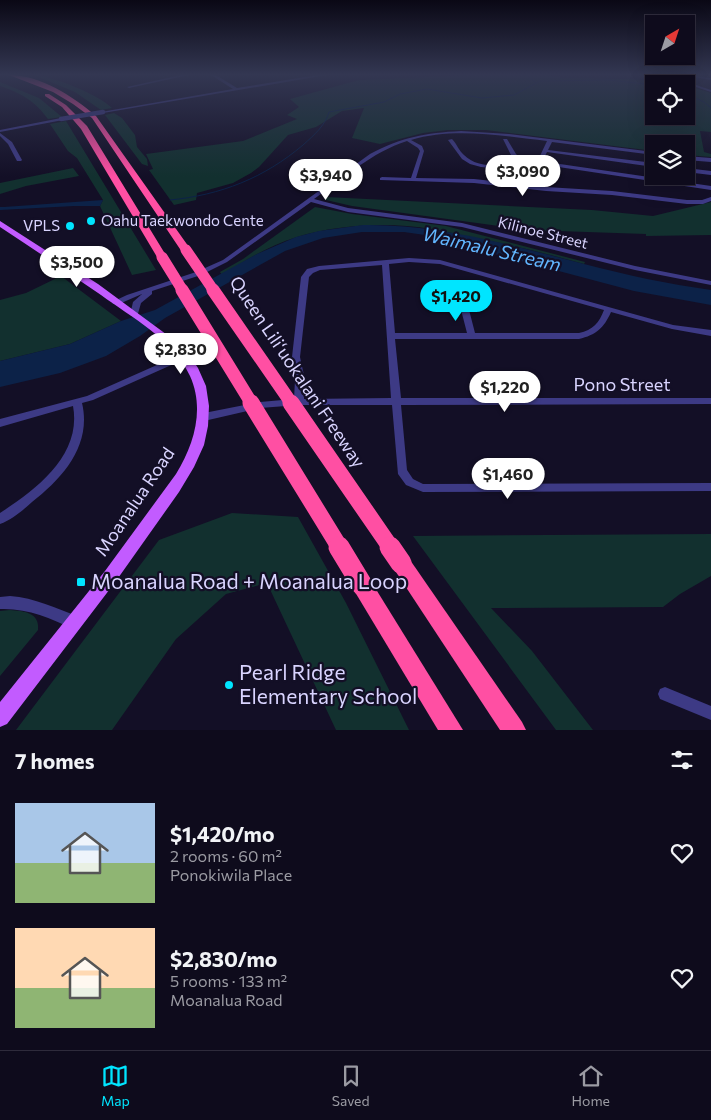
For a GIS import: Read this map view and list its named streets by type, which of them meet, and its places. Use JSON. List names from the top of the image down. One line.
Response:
{"streets":{"highway":["Queen Liliʻuokalani Freeway"],"main road":["Moanalua Road"],"street":["Kilinoe Street","Pono Street"]},"crossings":[["Pono Street","Moanalua Road"]],"water":["Waimalu Stream"],"places":{"other":["Oahu Taekwondo Cente","VPLS","Pearl Ridge Elementary School"],"transit":["Moanalua Road + Moanalua Loop"]},"north":"top right","page":{"price":["$3,090","$3,940","$3,500","$1,420","$2,830","$1,220","$1,460"],"heading":"7 homes","list":[{"name":"$1,420/mo","note":"2 rooms · 60 m² · Ponokiwila Place"},{"name":"$2,830/mo","note":"5 rooms · 133 m² · Moanalua Road"}],"tabs":["Map","Saved","Home"]}}
